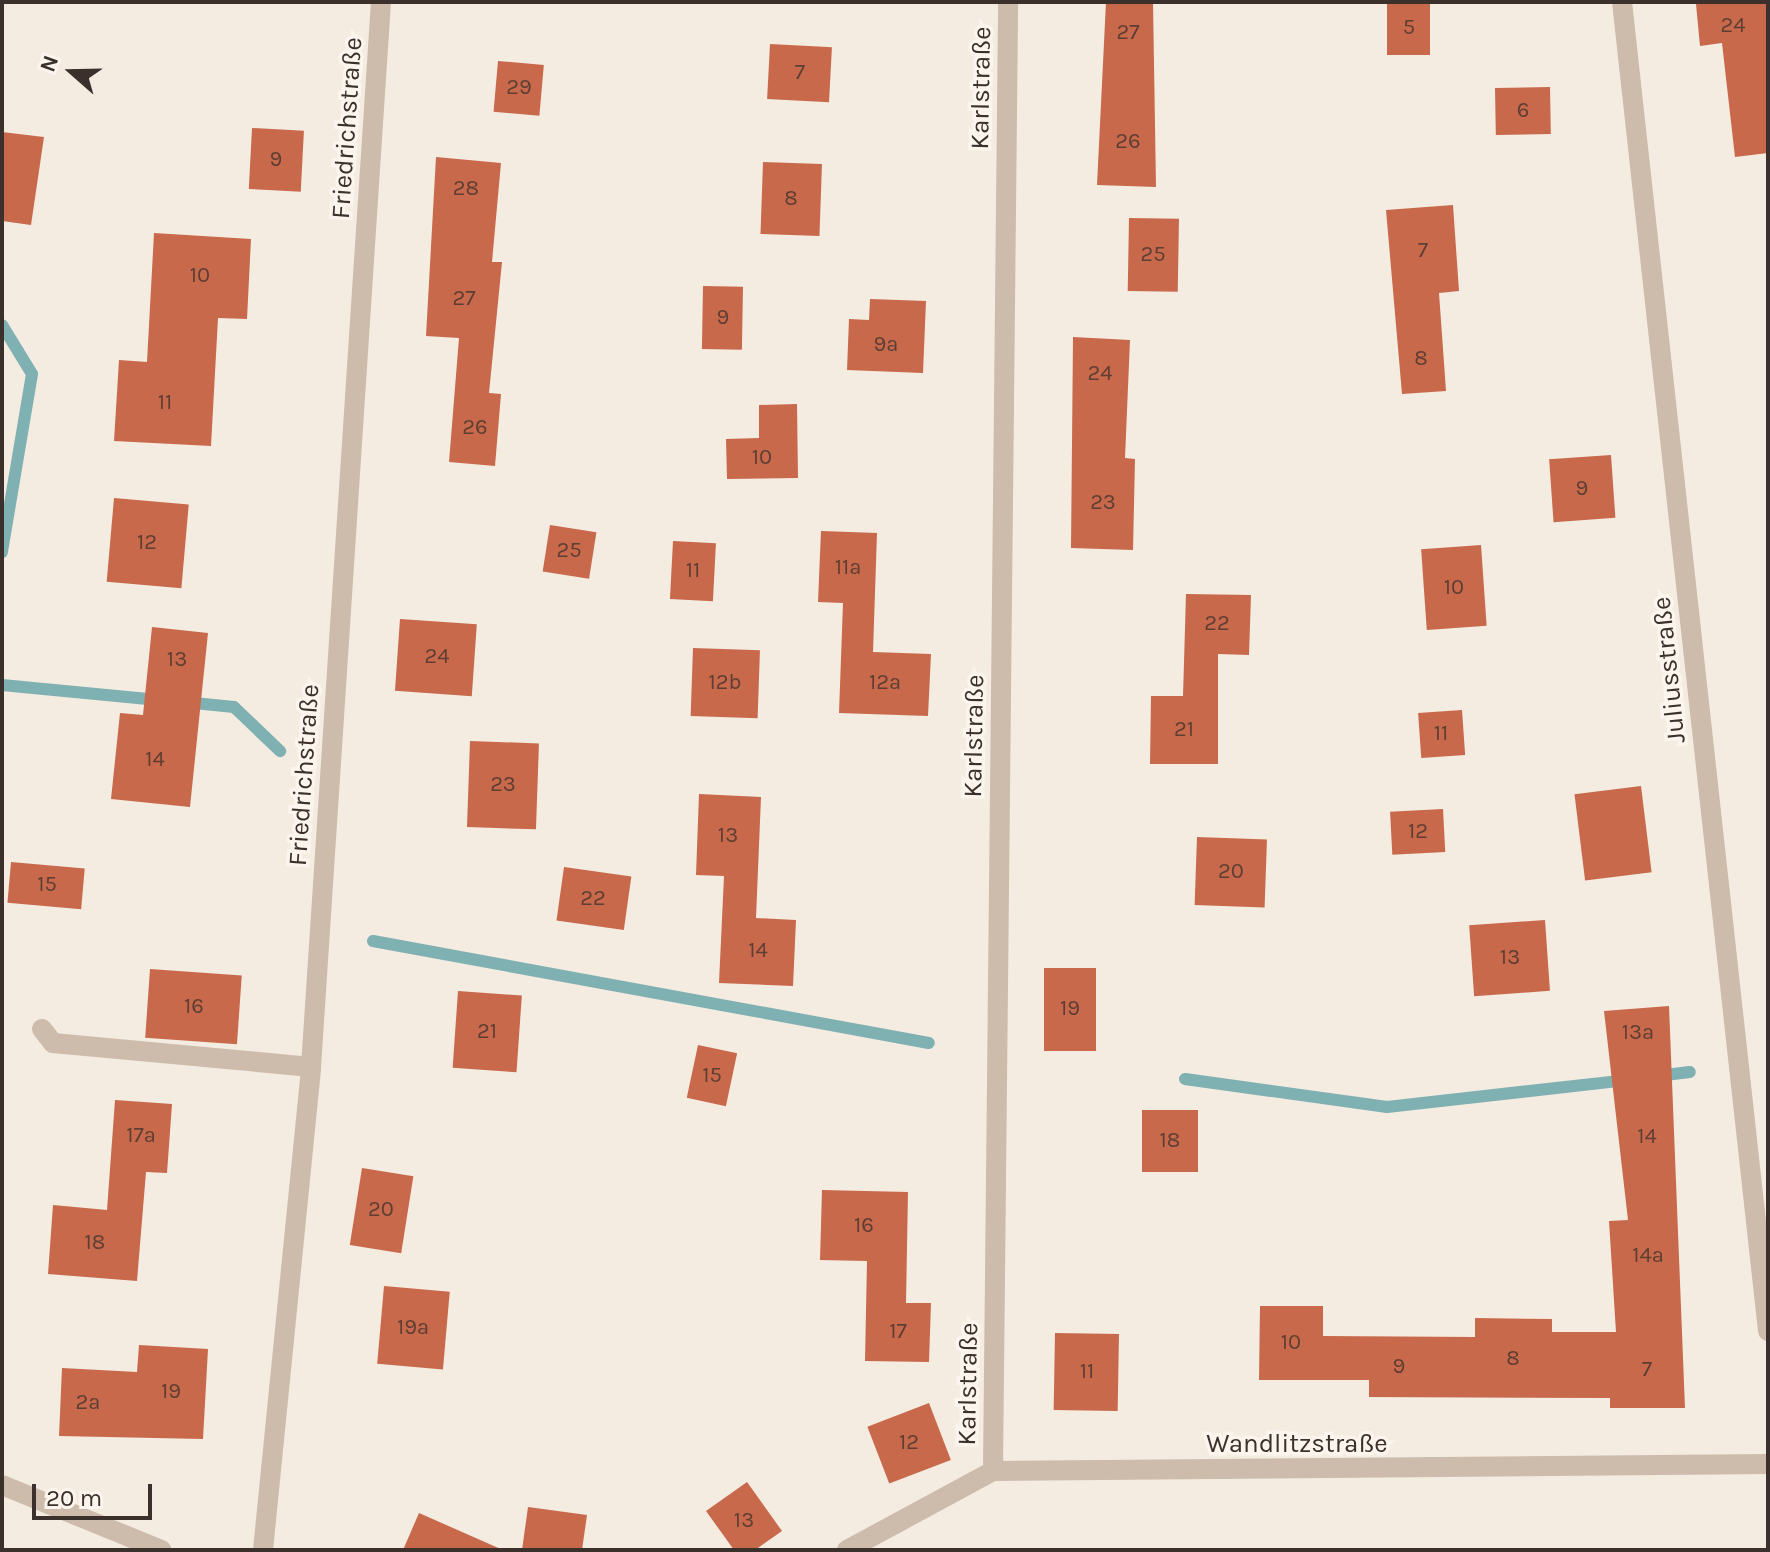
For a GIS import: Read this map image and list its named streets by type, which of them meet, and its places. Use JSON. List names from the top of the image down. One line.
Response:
{"streets":{"street":["Karlstraße","Friedrichstraße","Juliusstraße","Wandlitzstraße"]},"crossings":[["Karlstraße","Wandlitzstraße"]],"house_numbers":["24","5","27","7","29","6","26","9","28","8","7","25","10","27","9","9a","8","24","11","26","10","9","23","12","25","11a","11","10","22","24","13","12b","12a","21","11","14","23","12","13","20","15","22","14","13","16","19","21","13a","15","17a","14","18","20","16","18","14a","19a","17","10","8","9","7","11","19","2a","12","13"],"scale_bar":"20 m","north":"left"}
